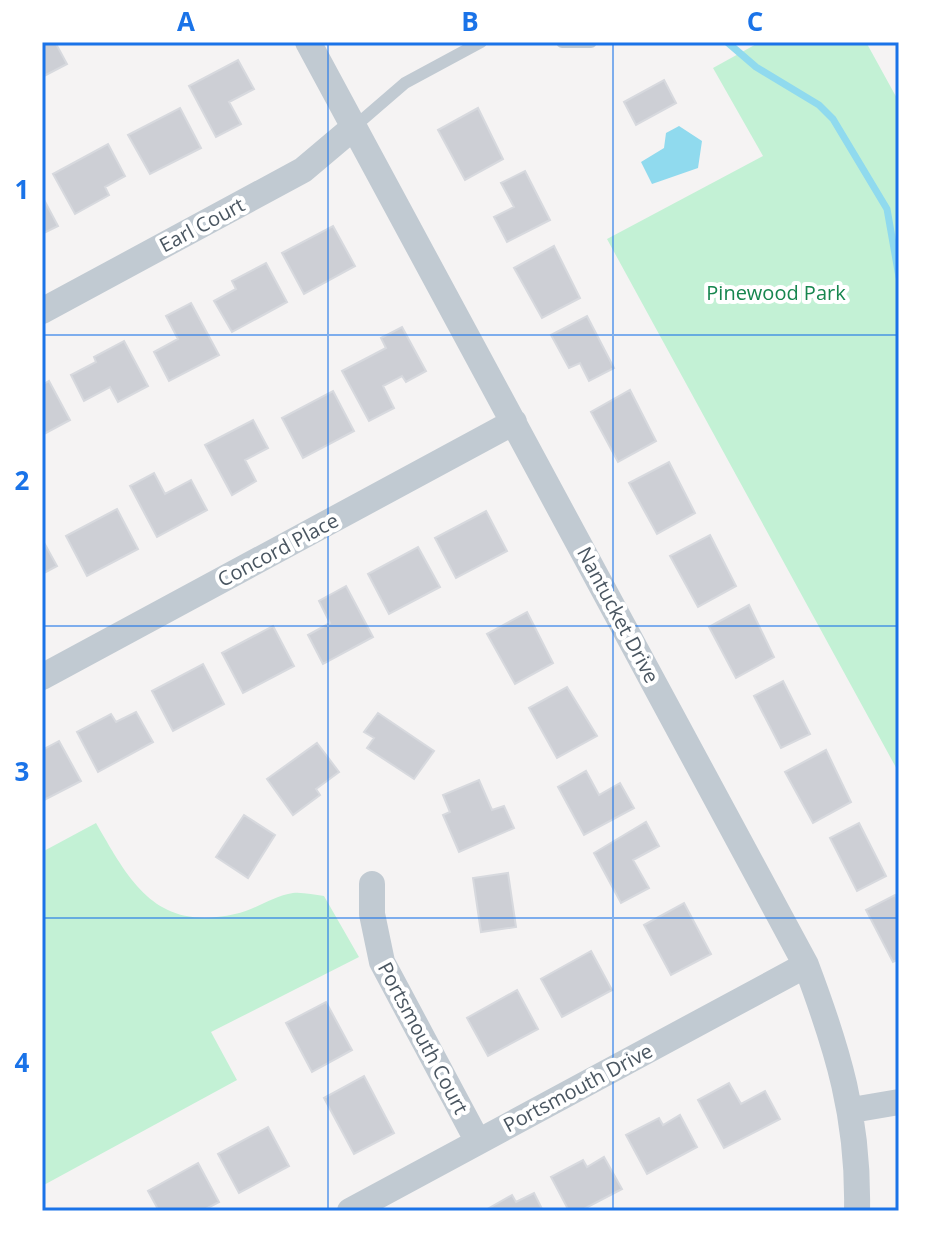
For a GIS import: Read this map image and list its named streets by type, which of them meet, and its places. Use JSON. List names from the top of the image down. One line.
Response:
{"streets":{"street":["Earl Court","Concord Place","Nantucket Drive","Portsmouth Court","Portsmouth Drive"]},"crossings":[["Earl Court","Nantucket Drive"],["Concord Place","Nantucket Drive"],["Nantucket Drive","Portsmouth Drive"],["Portsmouth Court","Portsmouth Drive"]],"parks":["Pinewood Park"],"grid":{"columns":["A","B","C"],"rows":["1","2","3","4"]}}
